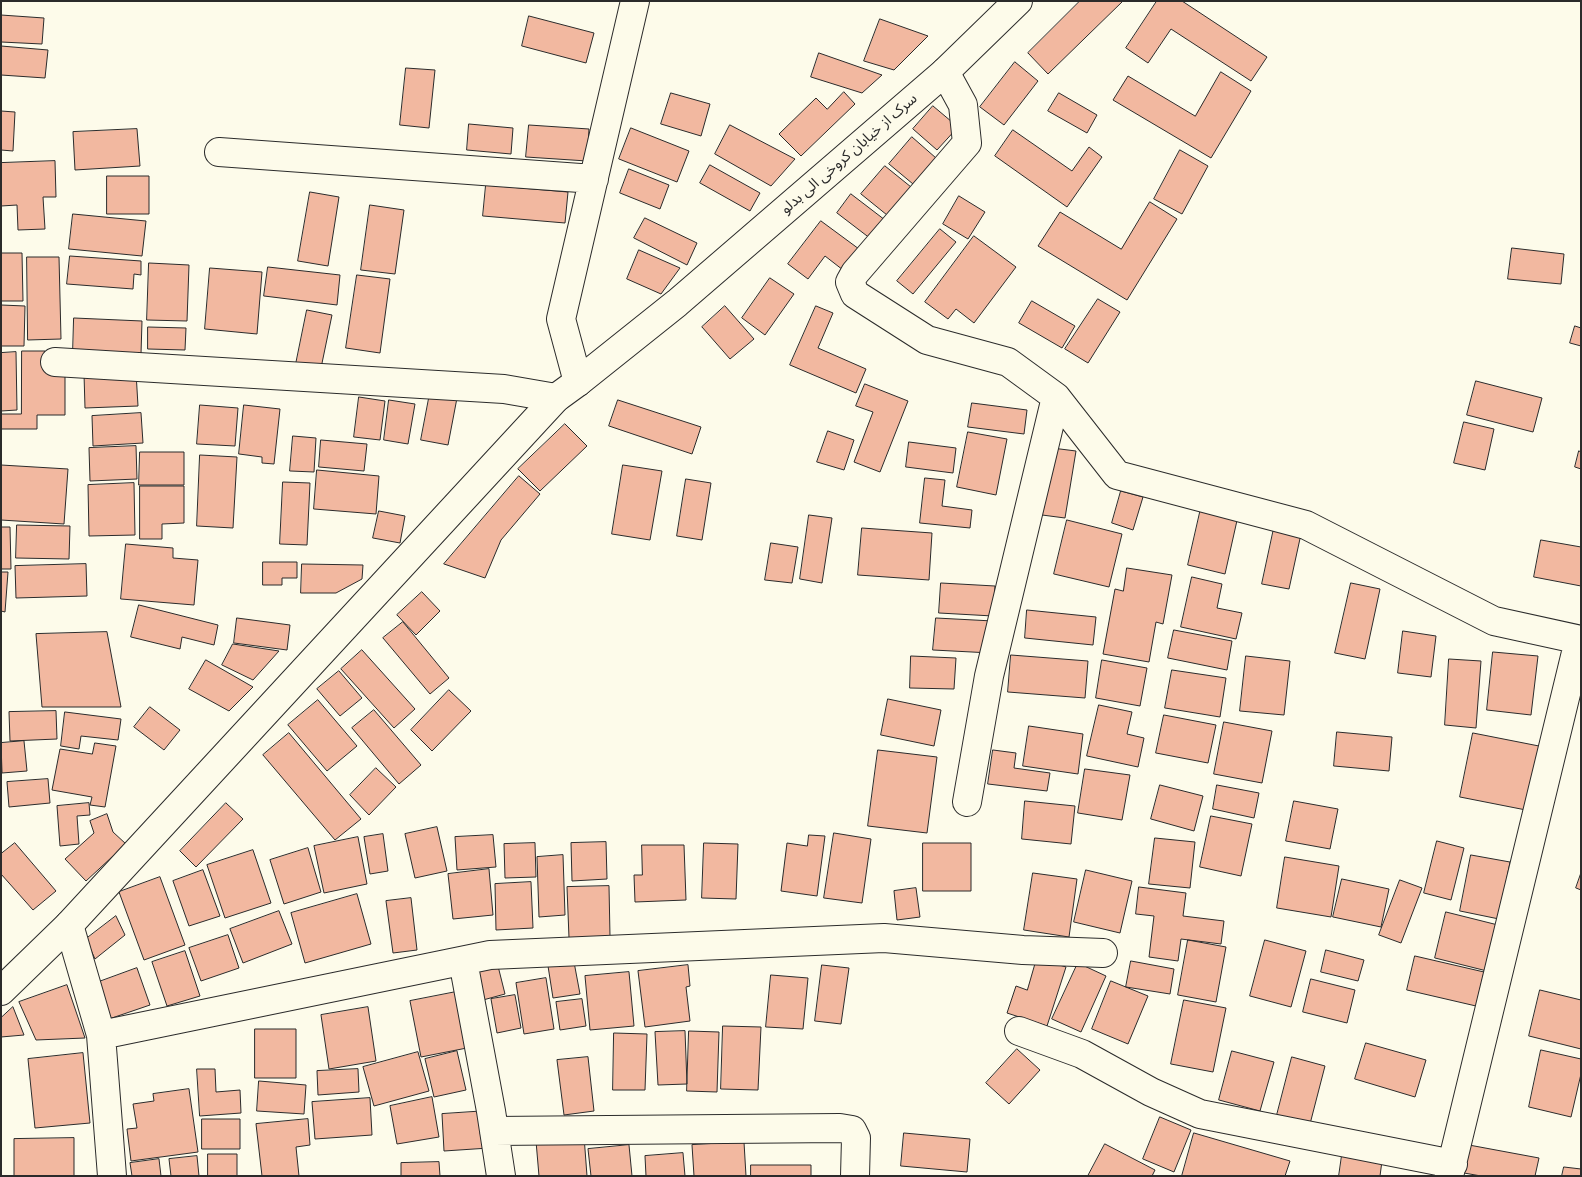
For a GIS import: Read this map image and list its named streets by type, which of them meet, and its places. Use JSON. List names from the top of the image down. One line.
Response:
{"streets":{"street":["سرک از خیابان کروخی الی بدلو"]}}
